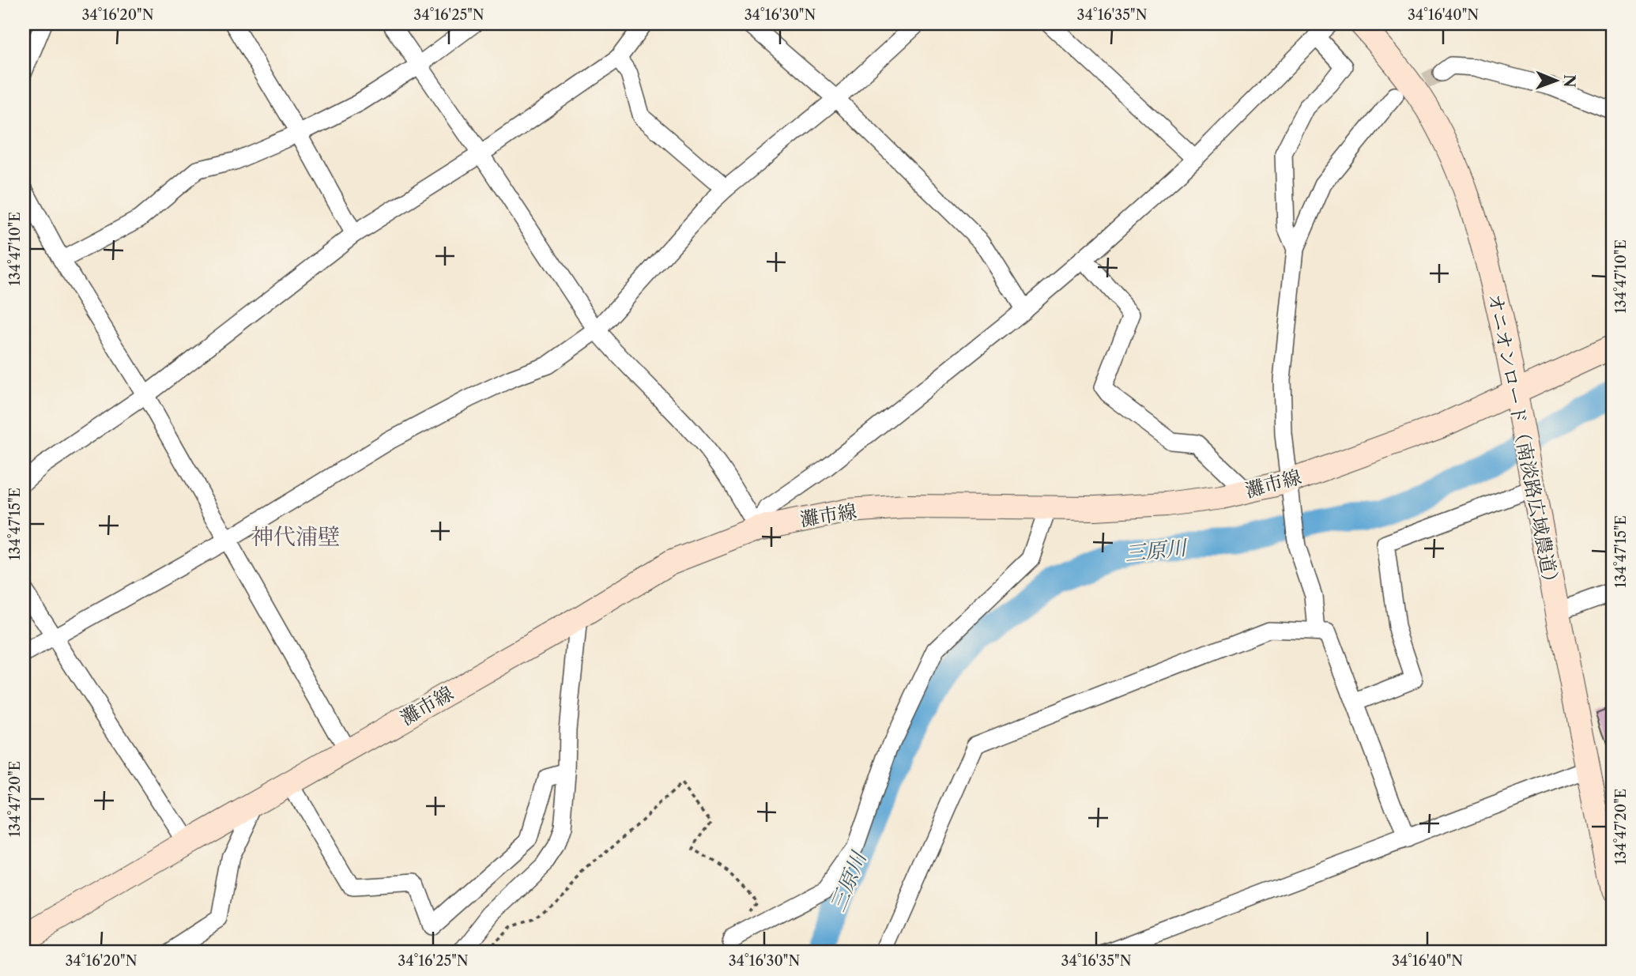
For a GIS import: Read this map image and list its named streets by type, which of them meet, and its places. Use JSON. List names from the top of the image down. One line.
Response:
{"streets":{"main road":["オニオンロード（南淡路広域農道）","灘市線"]},"crossings":[["オニオンロード（南淡路広域農道）","灘市線"]],"districts":["神代浦壁"],"water":["三原川"],"north":"right","coordinates":["34°16'20\"N","34°16'25\"N","34°16'30\"N","34°16'35\"N","34°16'40\"N","134°47'10\"E","134°47'15\"E","134°47'20\"E"]}
